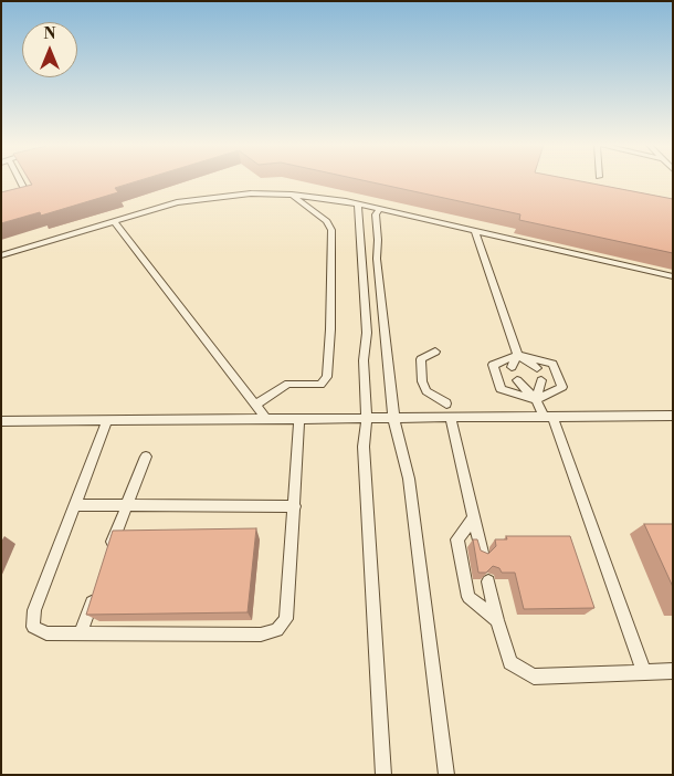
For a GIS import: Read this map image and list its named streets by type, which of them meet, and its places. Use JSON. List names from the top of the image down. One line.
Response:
{"north":"top"}
